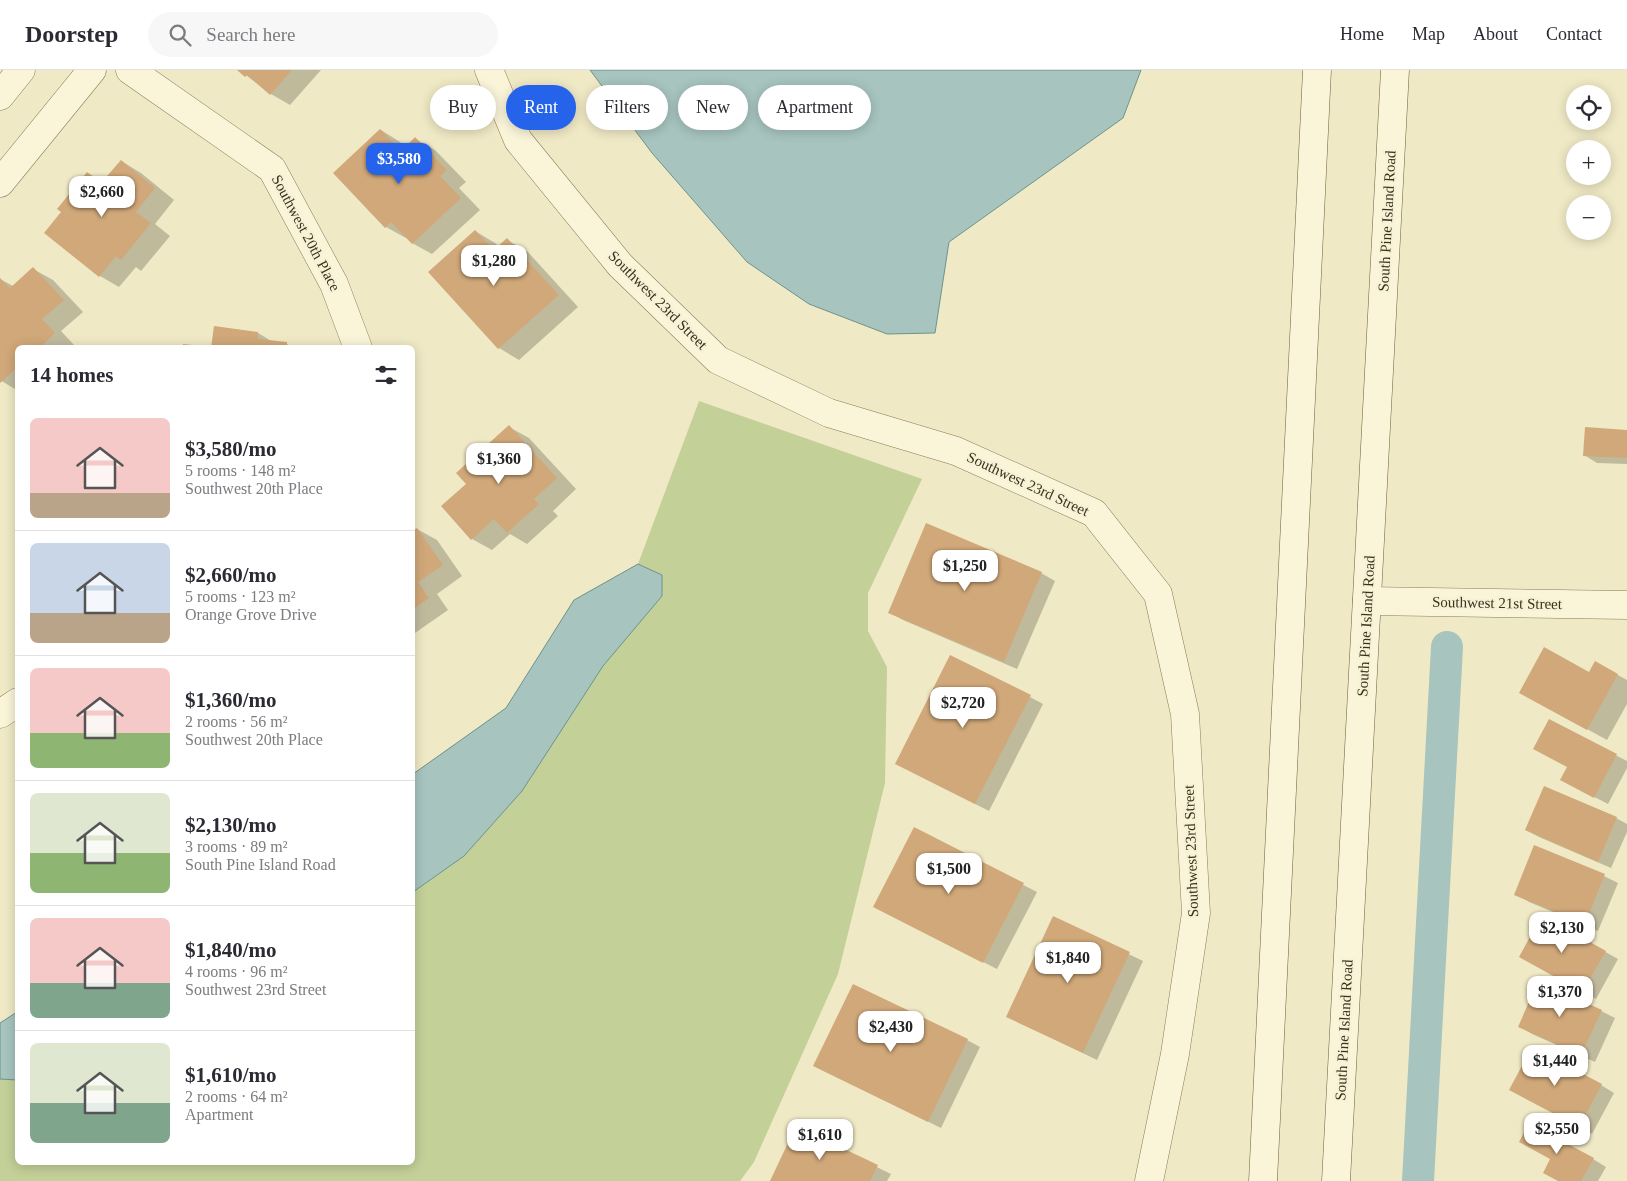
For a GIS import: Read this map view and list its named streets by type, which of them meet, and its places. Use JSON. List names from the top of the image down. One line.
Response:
{"streets":{"street":["South Pine Island Road","Southwest 20th Place","Southwest 23rd Street","Southwest 21st Street"]},"crossings":[["South Pine Island Road","Southwest 21st Street"]],"page":{"header":"Doorstep","search":"Search here","nav":["Home","Map","About","Contact"],"map_buttons":["+","−"],"chip":["Buy","Rent","Filters","New","Apartment"],"price":["$3,580","$2,660","$1,280","$1,360","$1,250","$2,720","$1,500","$2,130","$1,840","$1,370","$2,430","$1,440","$2,550","$1,610"],"heading":"14 homes","list":[{"name":"$3,580/mo","note":"5 rooms · 148 m² · Southwest 20th Place"},{"name":"$2,660/mo","note":"5 rooms · 123 m² · Orange Grove Drive"},{"name":"$1,360/mo","note":"2 rooms · 56 m² · Southwest 20th Place"},{"name":"$2,130/mo","note":"3 rooms · 89 m² · South Pine Island Road"},{"name":"$1,840/mo","note":"4 rooms · 96 m² · Southwest 23rd Street"},{"name":"$1,610/mo","note":"2 rooms · 64 m² · Apartment"}]}}
